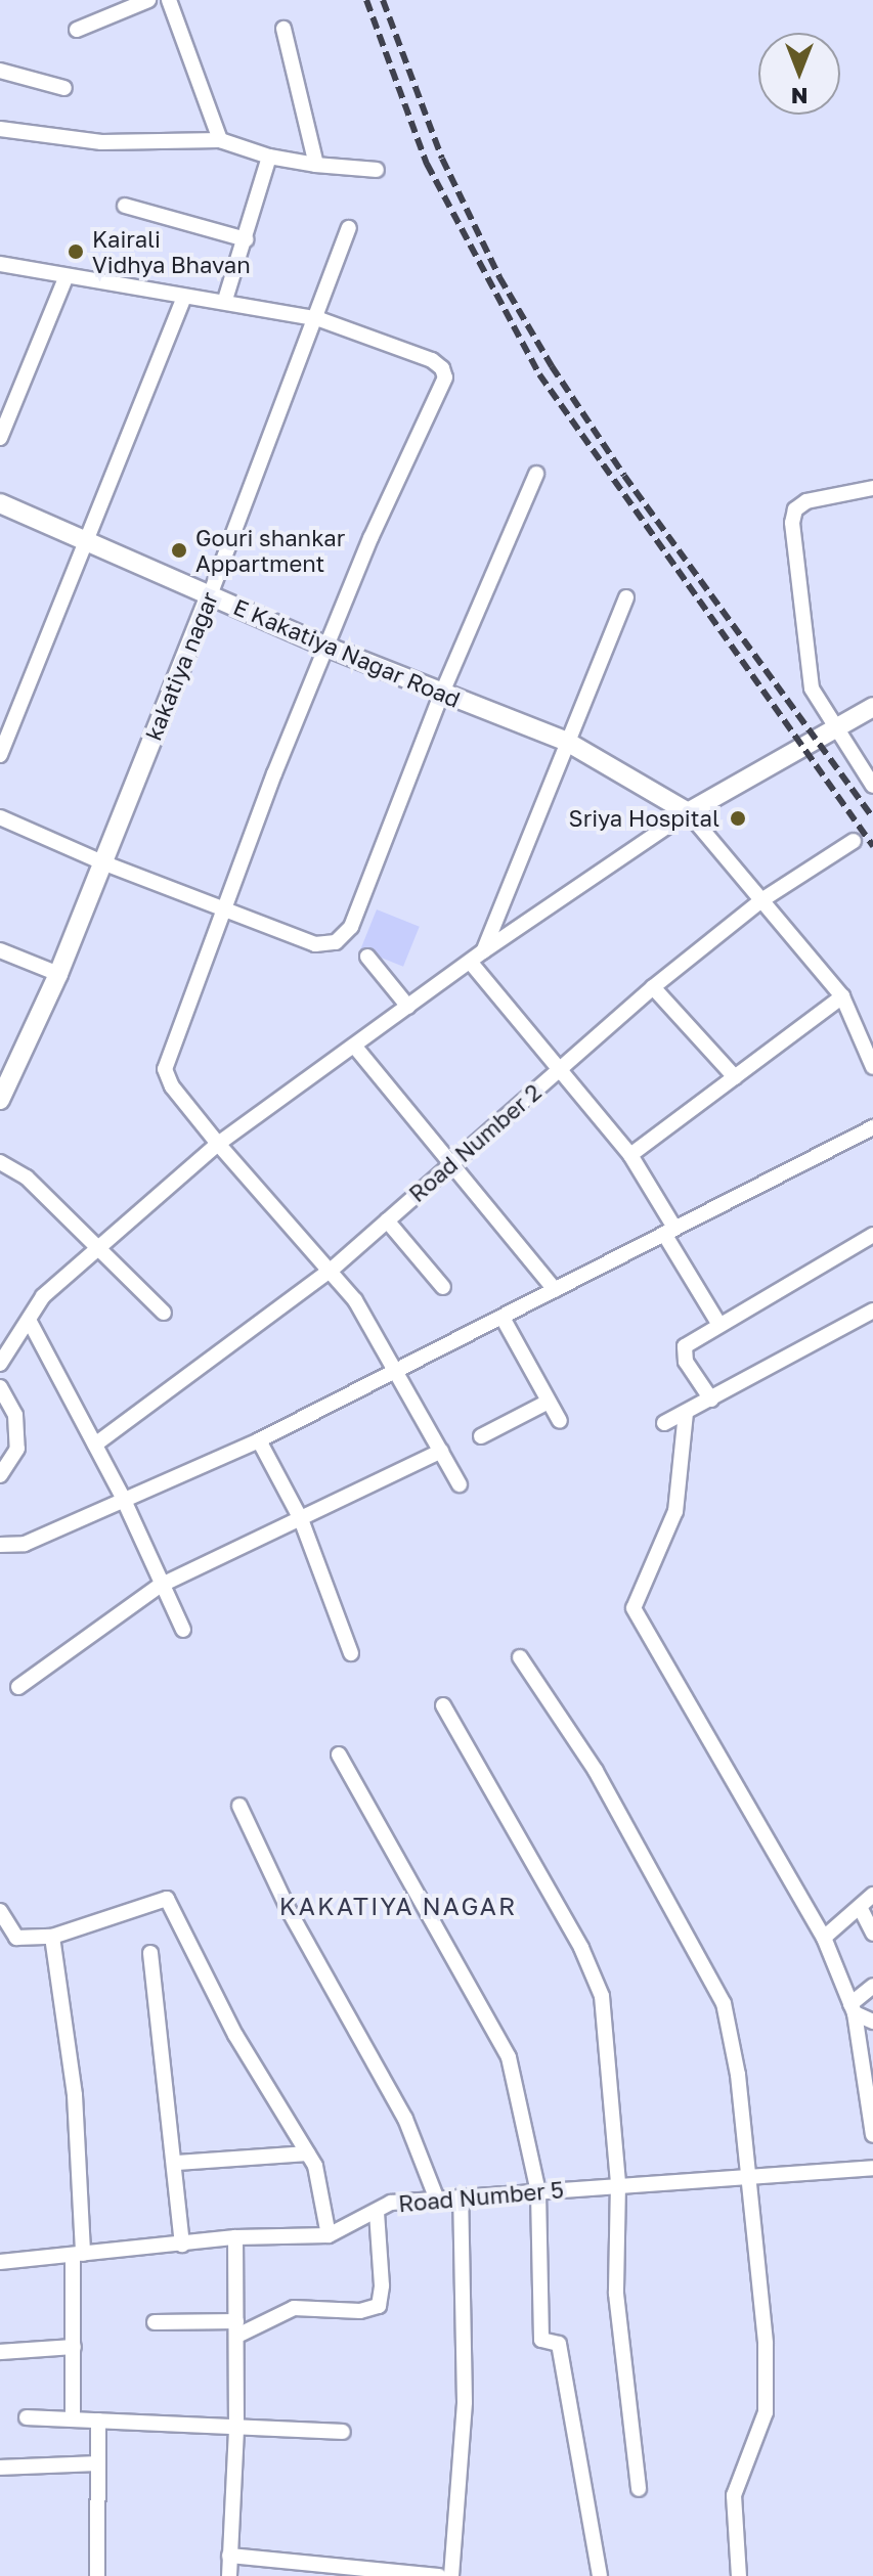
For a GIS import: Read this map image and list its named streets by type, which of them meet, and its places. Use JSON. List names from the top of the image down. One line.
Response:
{"streets":{"street":["E Kakatiya Nagar Road","kakatiya nagar","Road Number 2","Road Number 5"]},"crossings":[["E Kakatiya Nagar Road","kakatiya nagar"]],"districts":["KAKATIYA NAGAR"],"places":["Kairali Vidhya Bhavan","Gouri shankar Appartment","Sriya Hospital"],"north":"bottom"}
